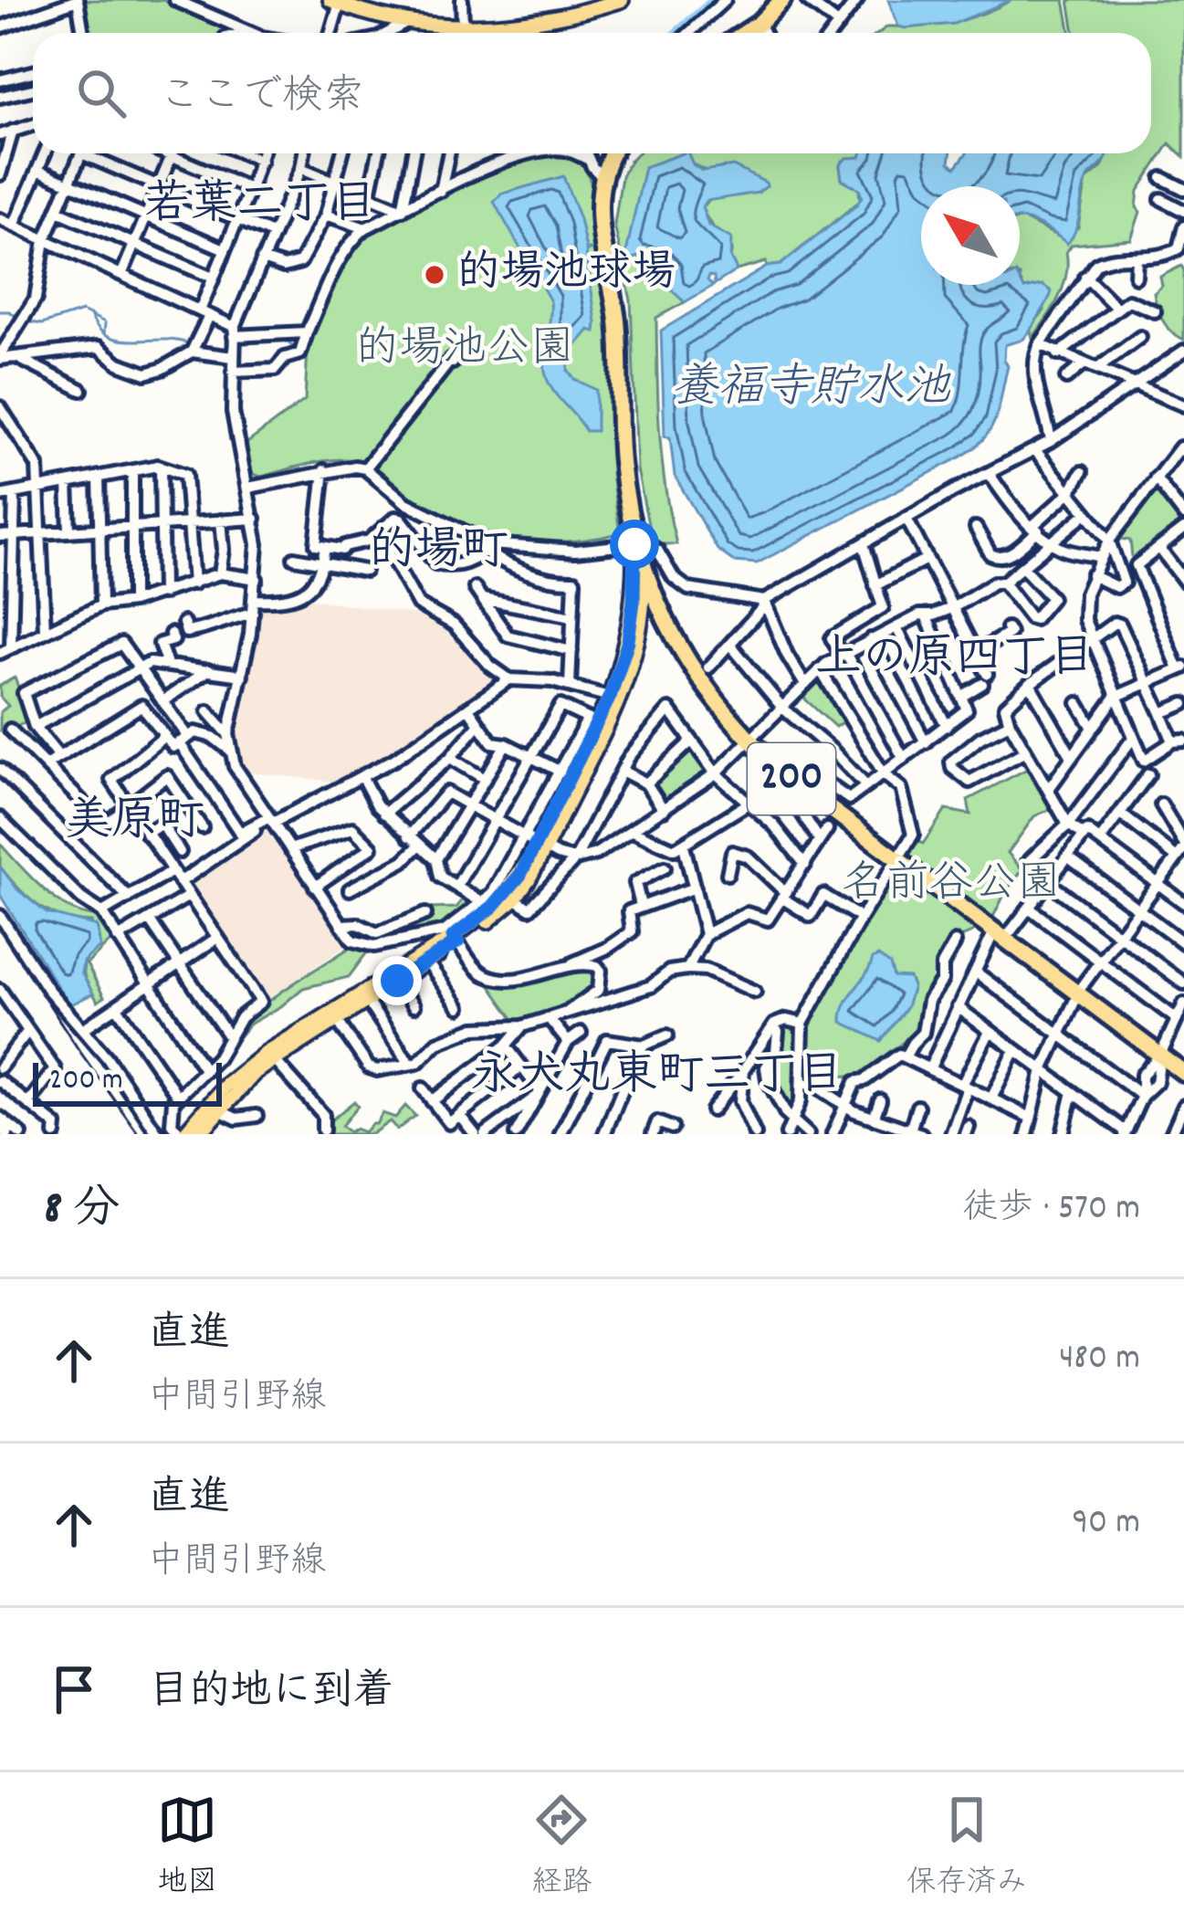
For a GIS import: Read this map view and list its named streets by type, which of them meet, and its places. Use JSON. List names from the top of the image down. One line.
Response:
{"streets":{"highway":["200"]},"districts":["若葉二丁目","的場町","上の原四丁目","美原町","永犬丸東町三丁目"],"water":["養福寺貯水池"],"parks":["的場池公園","名前谷公園"],"places":["的場池球場"],"scale_bar":"200 m","north":"top left","page":{"search":"ここで検索","scale":"200 m","heading":["8 分","徒歩 · 570 m"],"list":[["直進","中間引野線","480 m"],["直進","中間引野線","90 m"],"目的地に到着"],"nav":["地図","経路","保存済み"]}}
